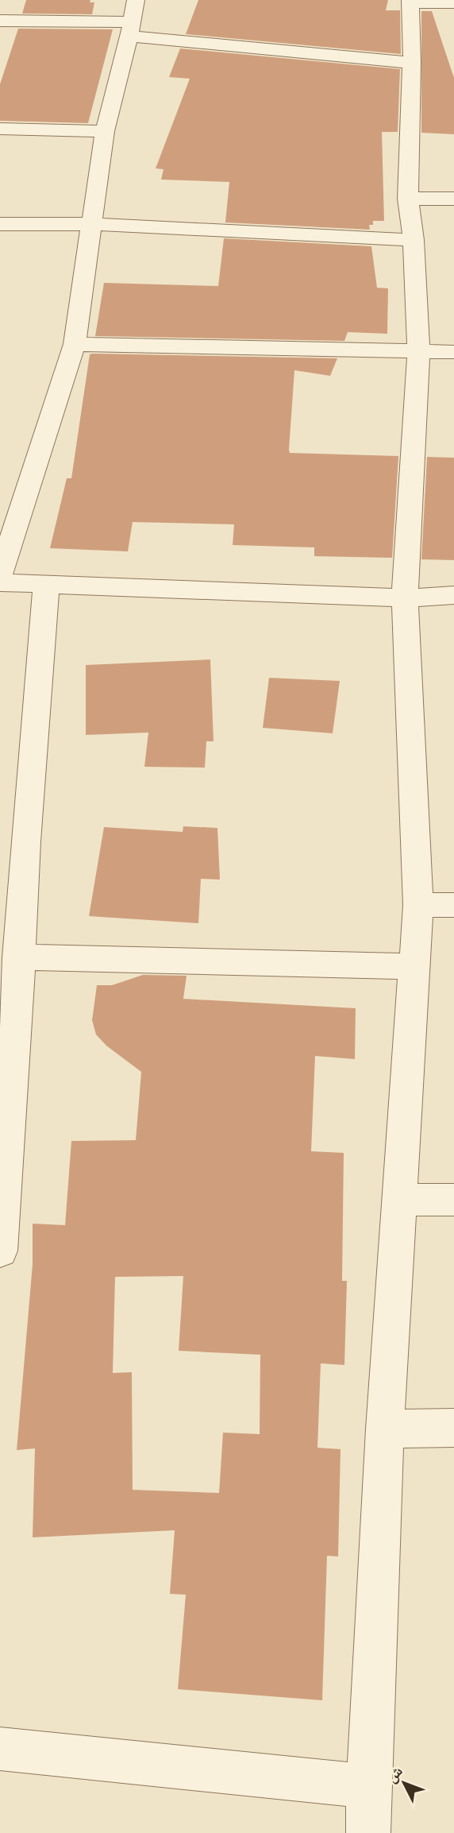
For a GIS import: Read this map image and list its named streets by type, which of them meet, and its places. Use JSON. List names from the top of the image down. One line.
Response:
{"north":"top left"}
